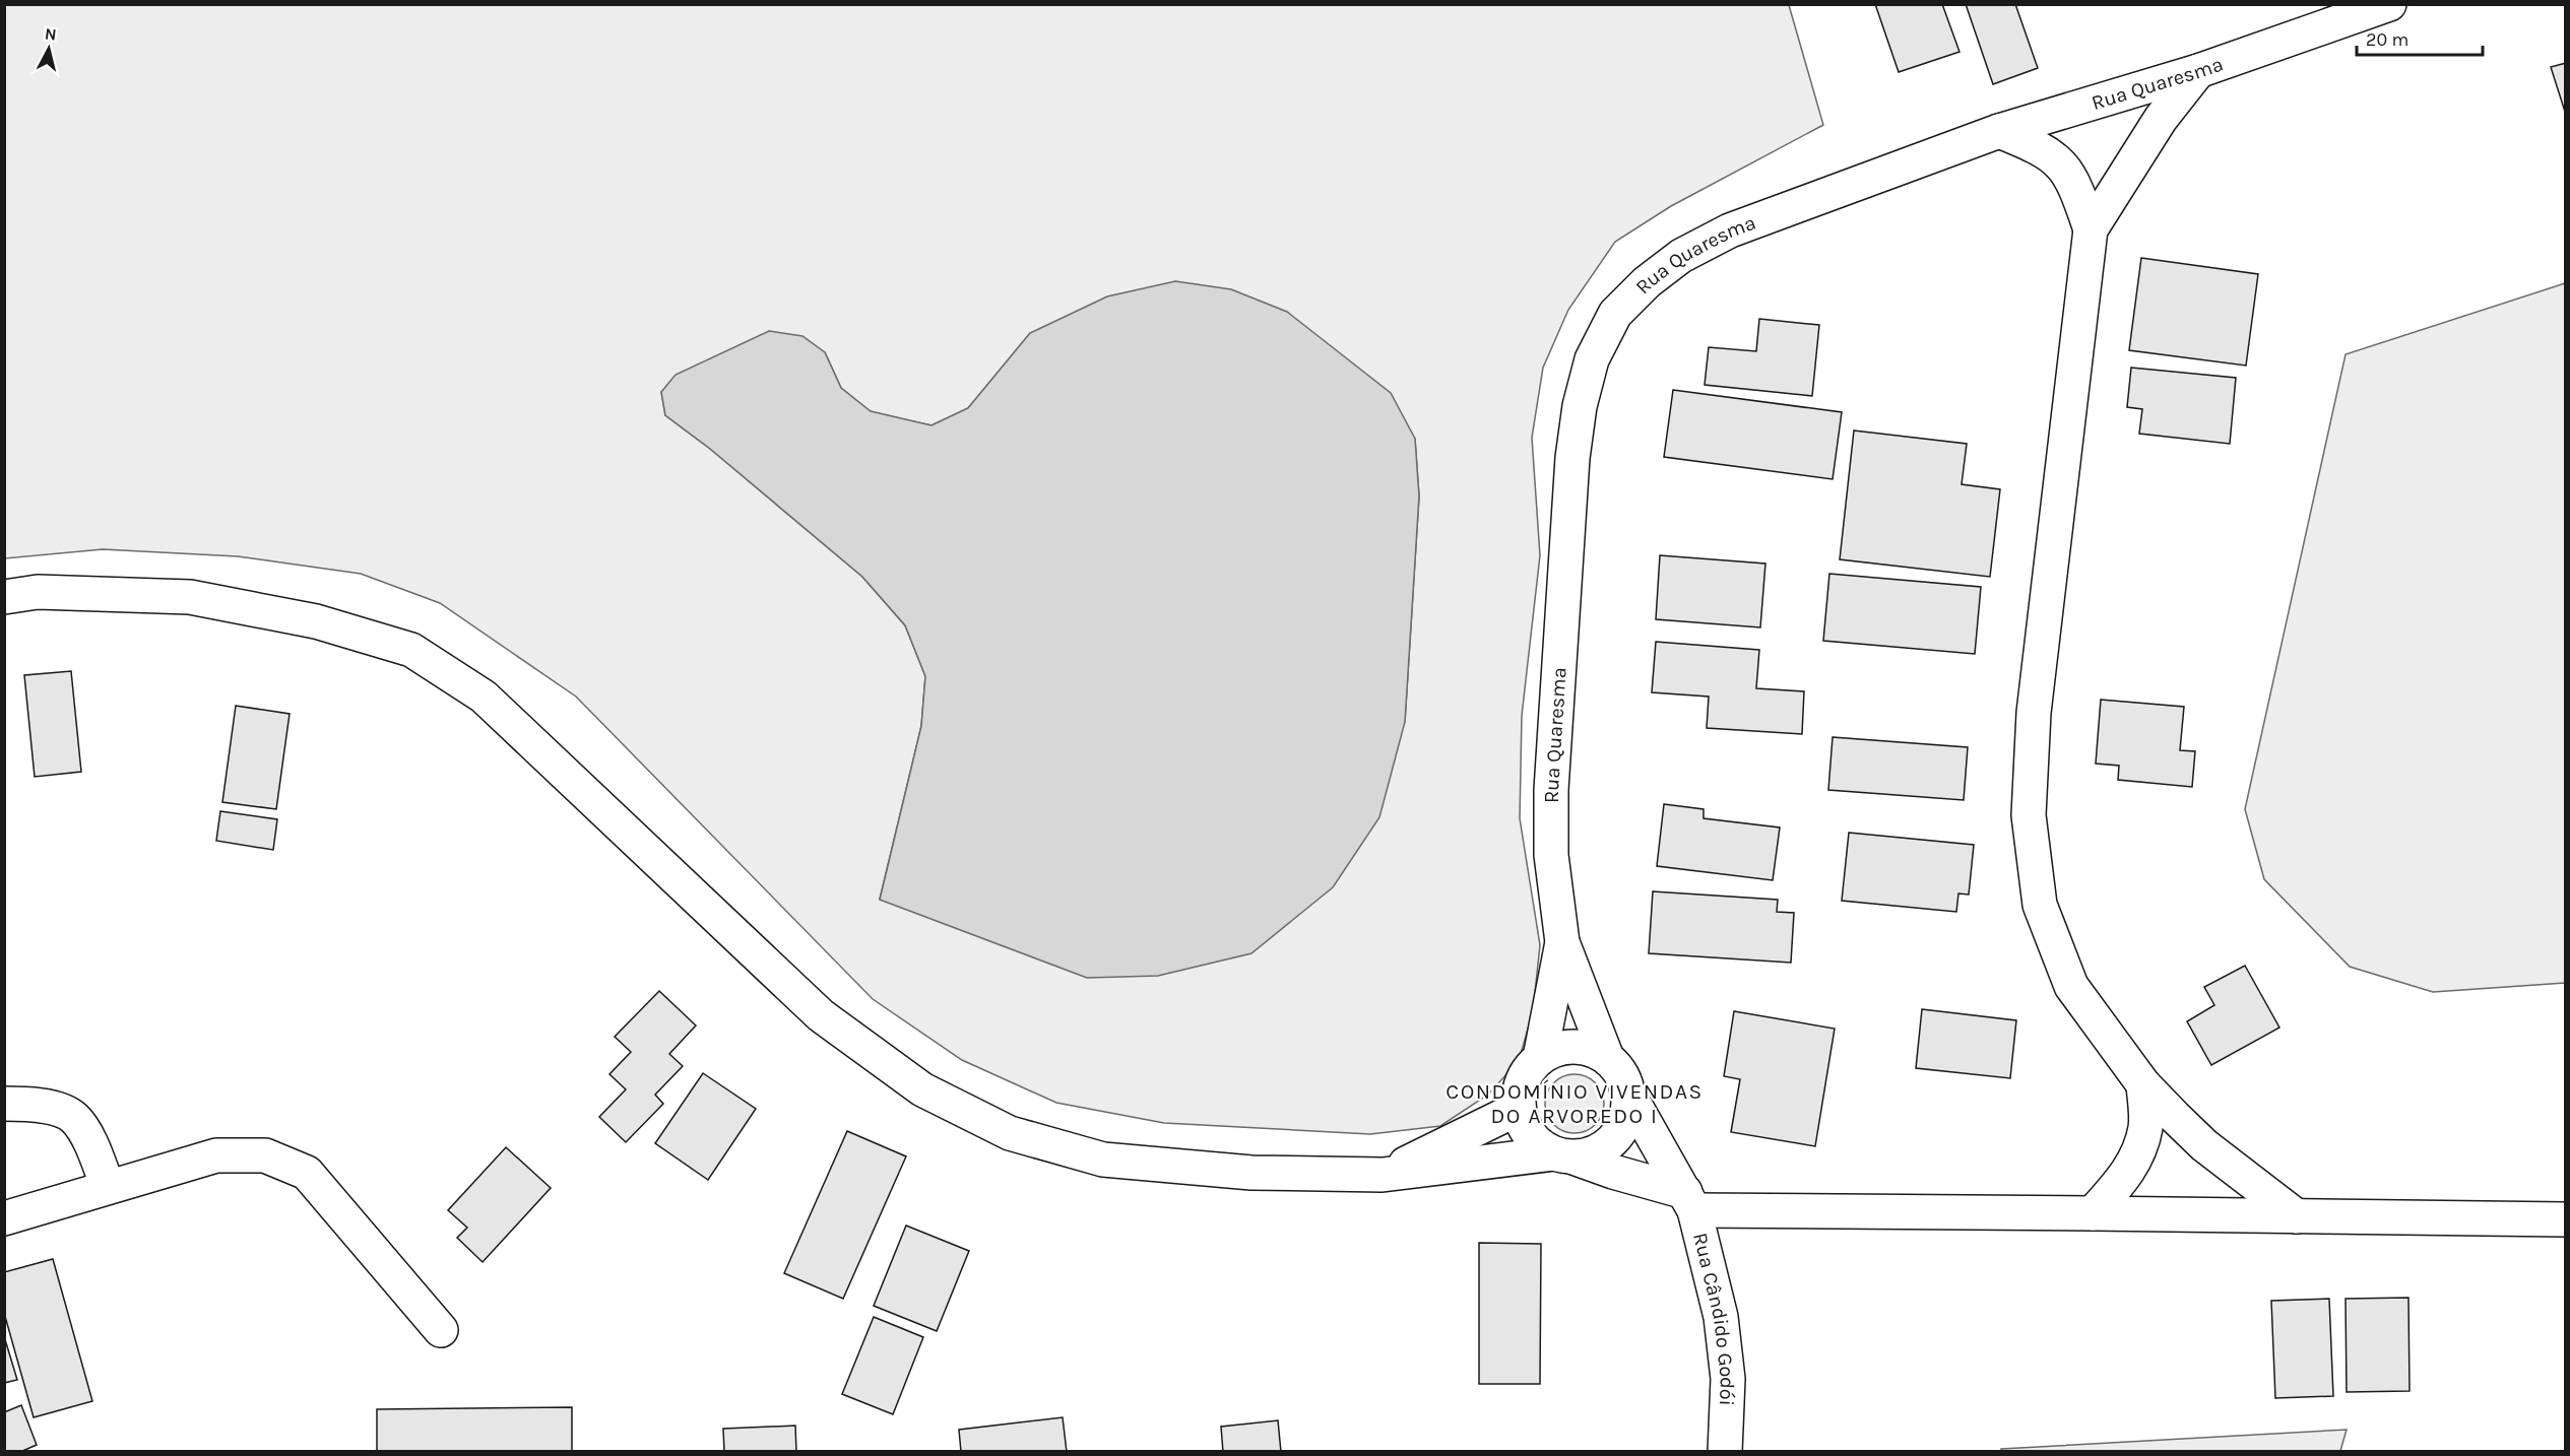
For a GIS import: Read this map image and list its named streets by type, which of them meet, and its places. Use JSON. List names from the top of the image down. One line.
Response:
{"streets":{"street":["Rua Quaresma","Rua Cândido Godói"]},"crossings":[["Rua Quaresma","Rua Cândido Godói"]],"districts":["CONDOMÍNIO VIVENDAS DO ARVOREDO I"],"scale_bar":"20 m","north":"top"}
